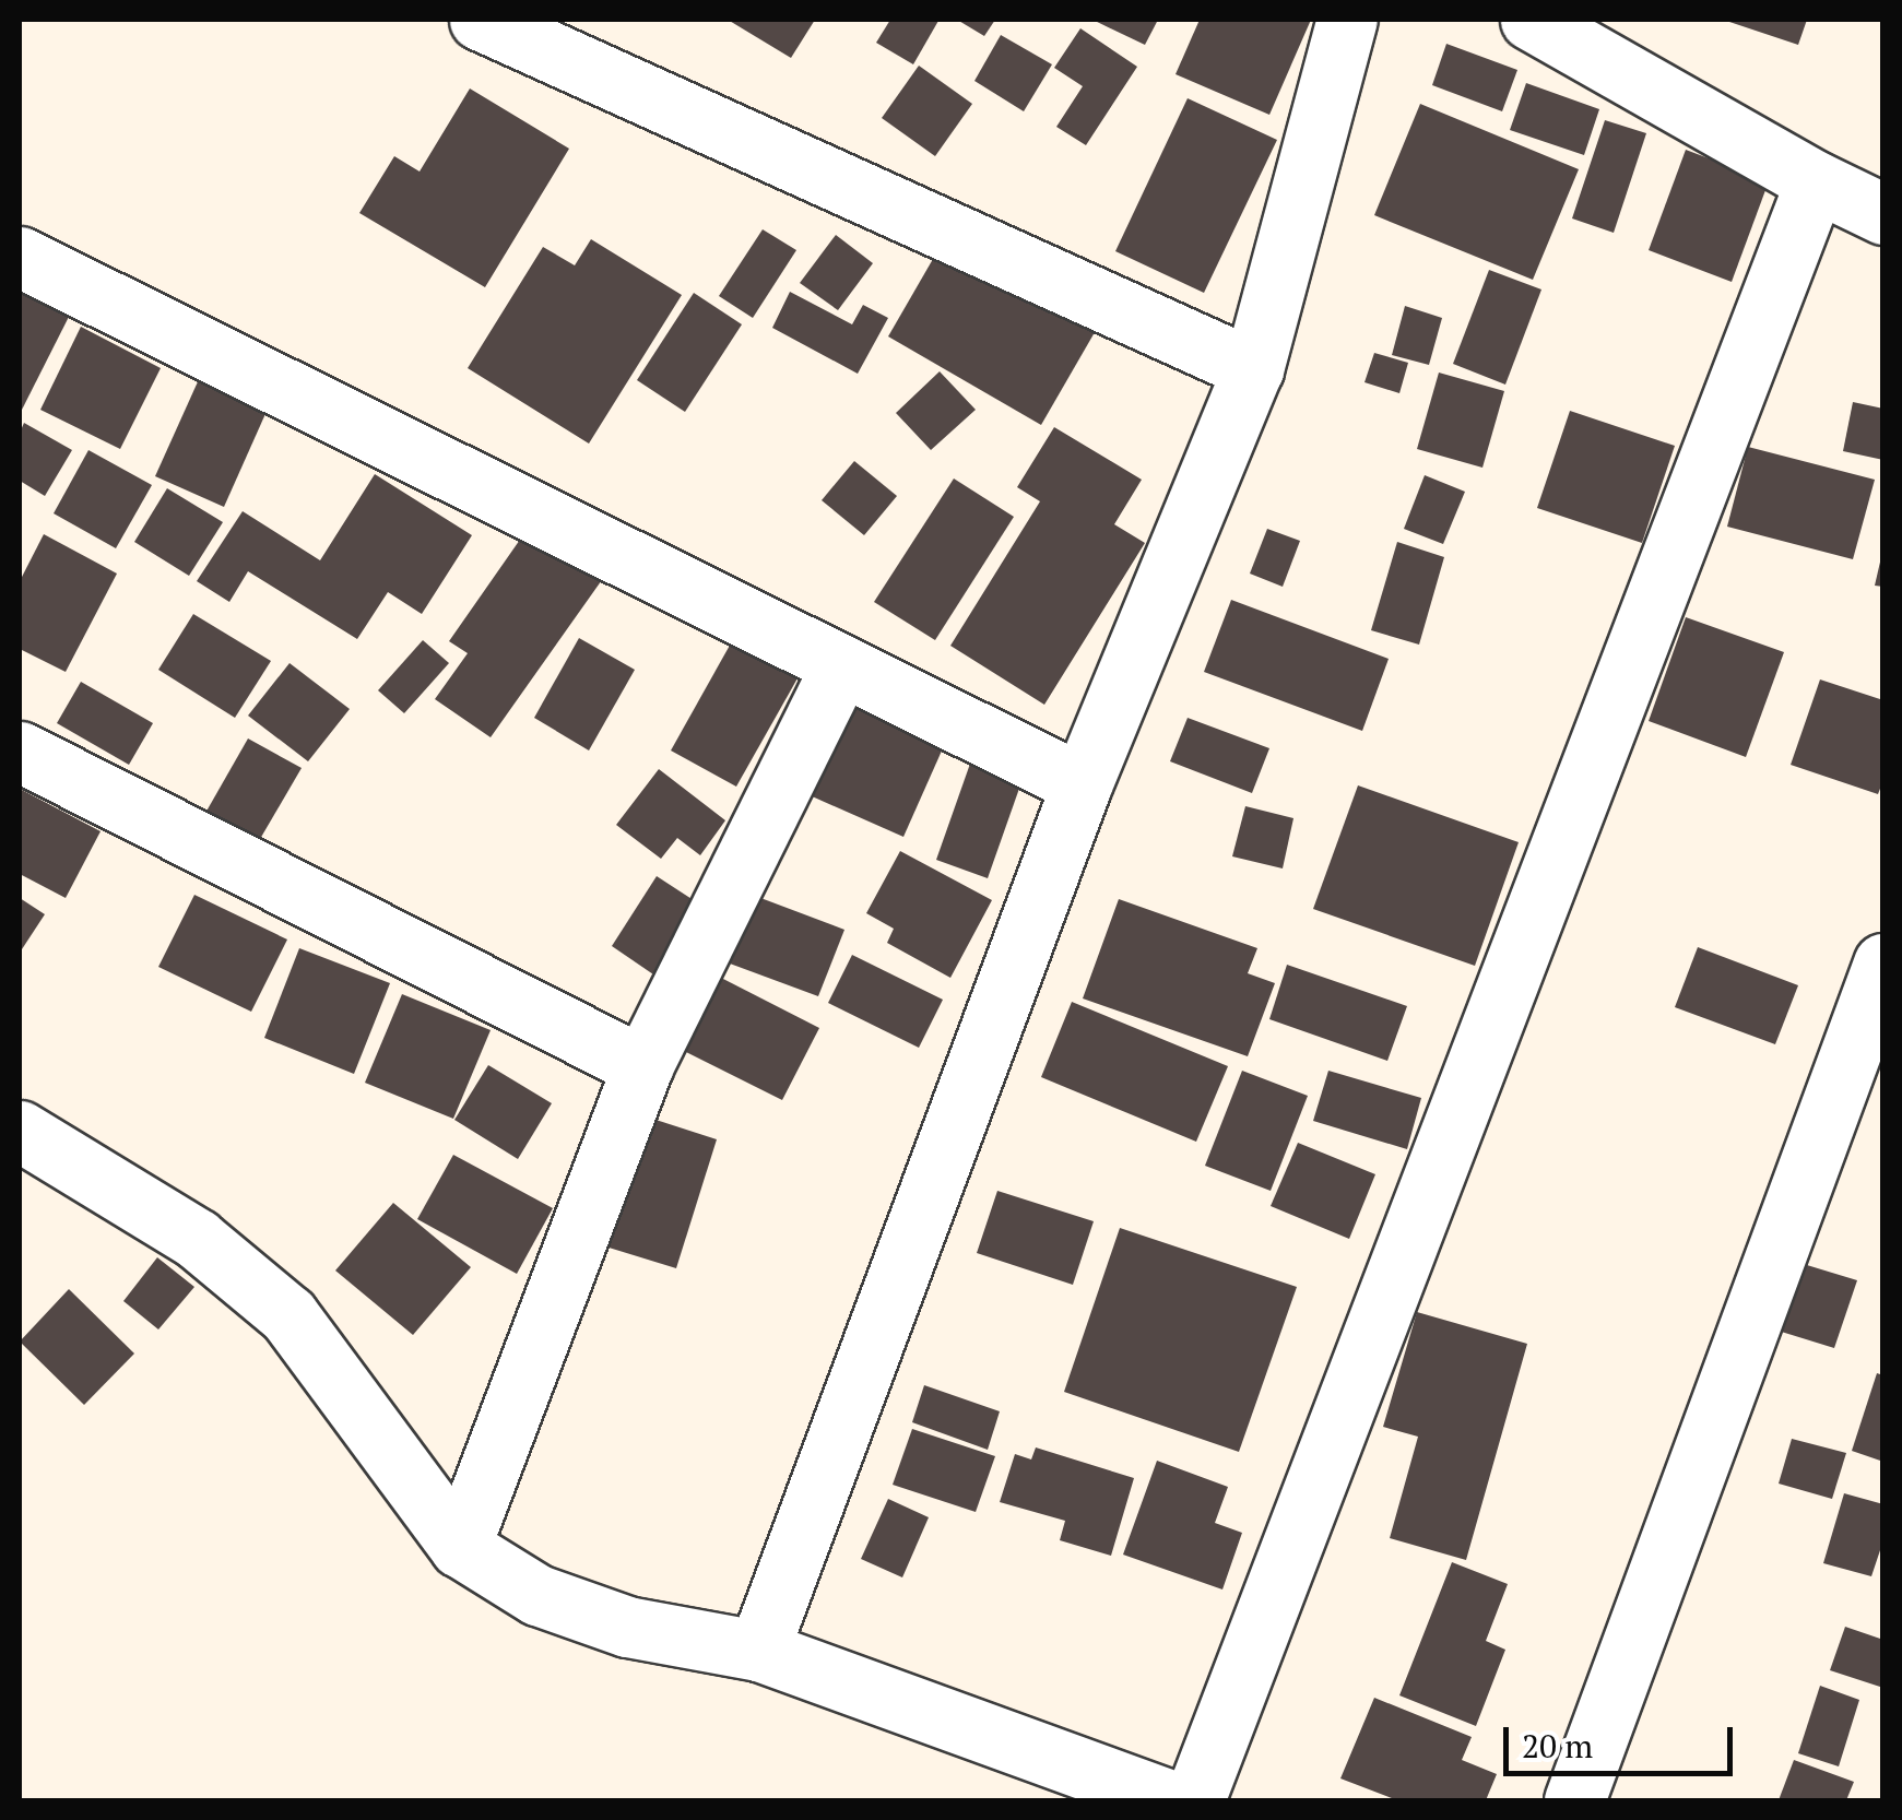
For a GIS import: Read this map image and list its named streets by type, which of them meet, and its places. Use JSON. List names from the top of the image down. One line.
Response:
{"scale_bar":"20 m"}
